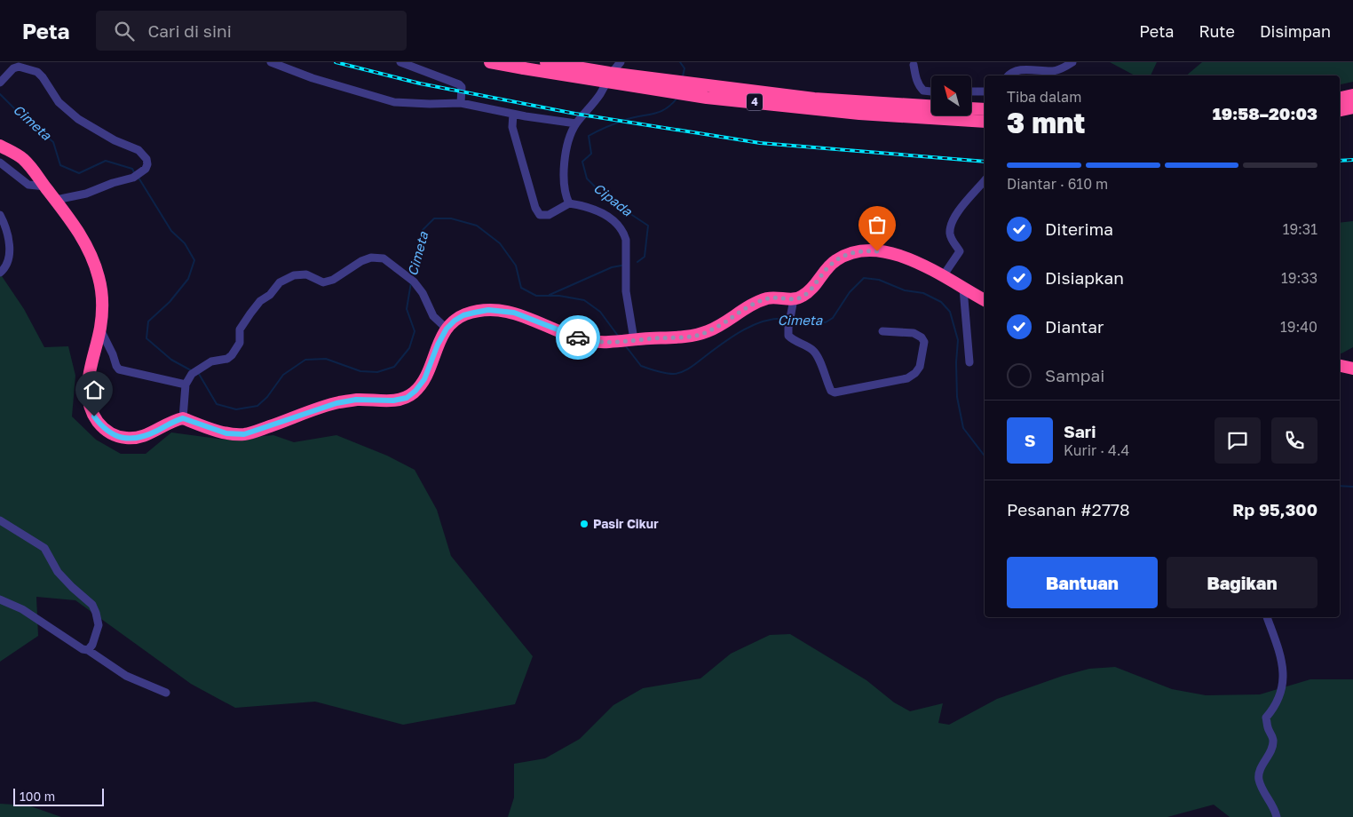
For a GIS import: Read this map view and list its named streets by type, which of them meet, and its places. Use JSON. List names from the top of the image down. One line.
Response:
{"streets":{"highway":["4"]},"water":["Cimeta","Cipada"],"places":["Pasir Cikur"],"scale_bar":"100 m","north":"top left","page":{"header":"Peta","search":"Cari di sini","nav":["Peta","Rute","Disimpan"],"heading":["3 mnt","Tiba dalam","19:58–20:03"],"panel":["Sari","Kurir · 4.4","Pesanan #2778","Rp 95,300"],"bar":"Diantar · 610 m","list":[["Diterima","19:31"],["Disiapkan","19:33"],["Diantar","19:40"],"Sampai"],"round":"S","buttons":["Bantuan","Bagikan"],"scale":"100 m"}}
